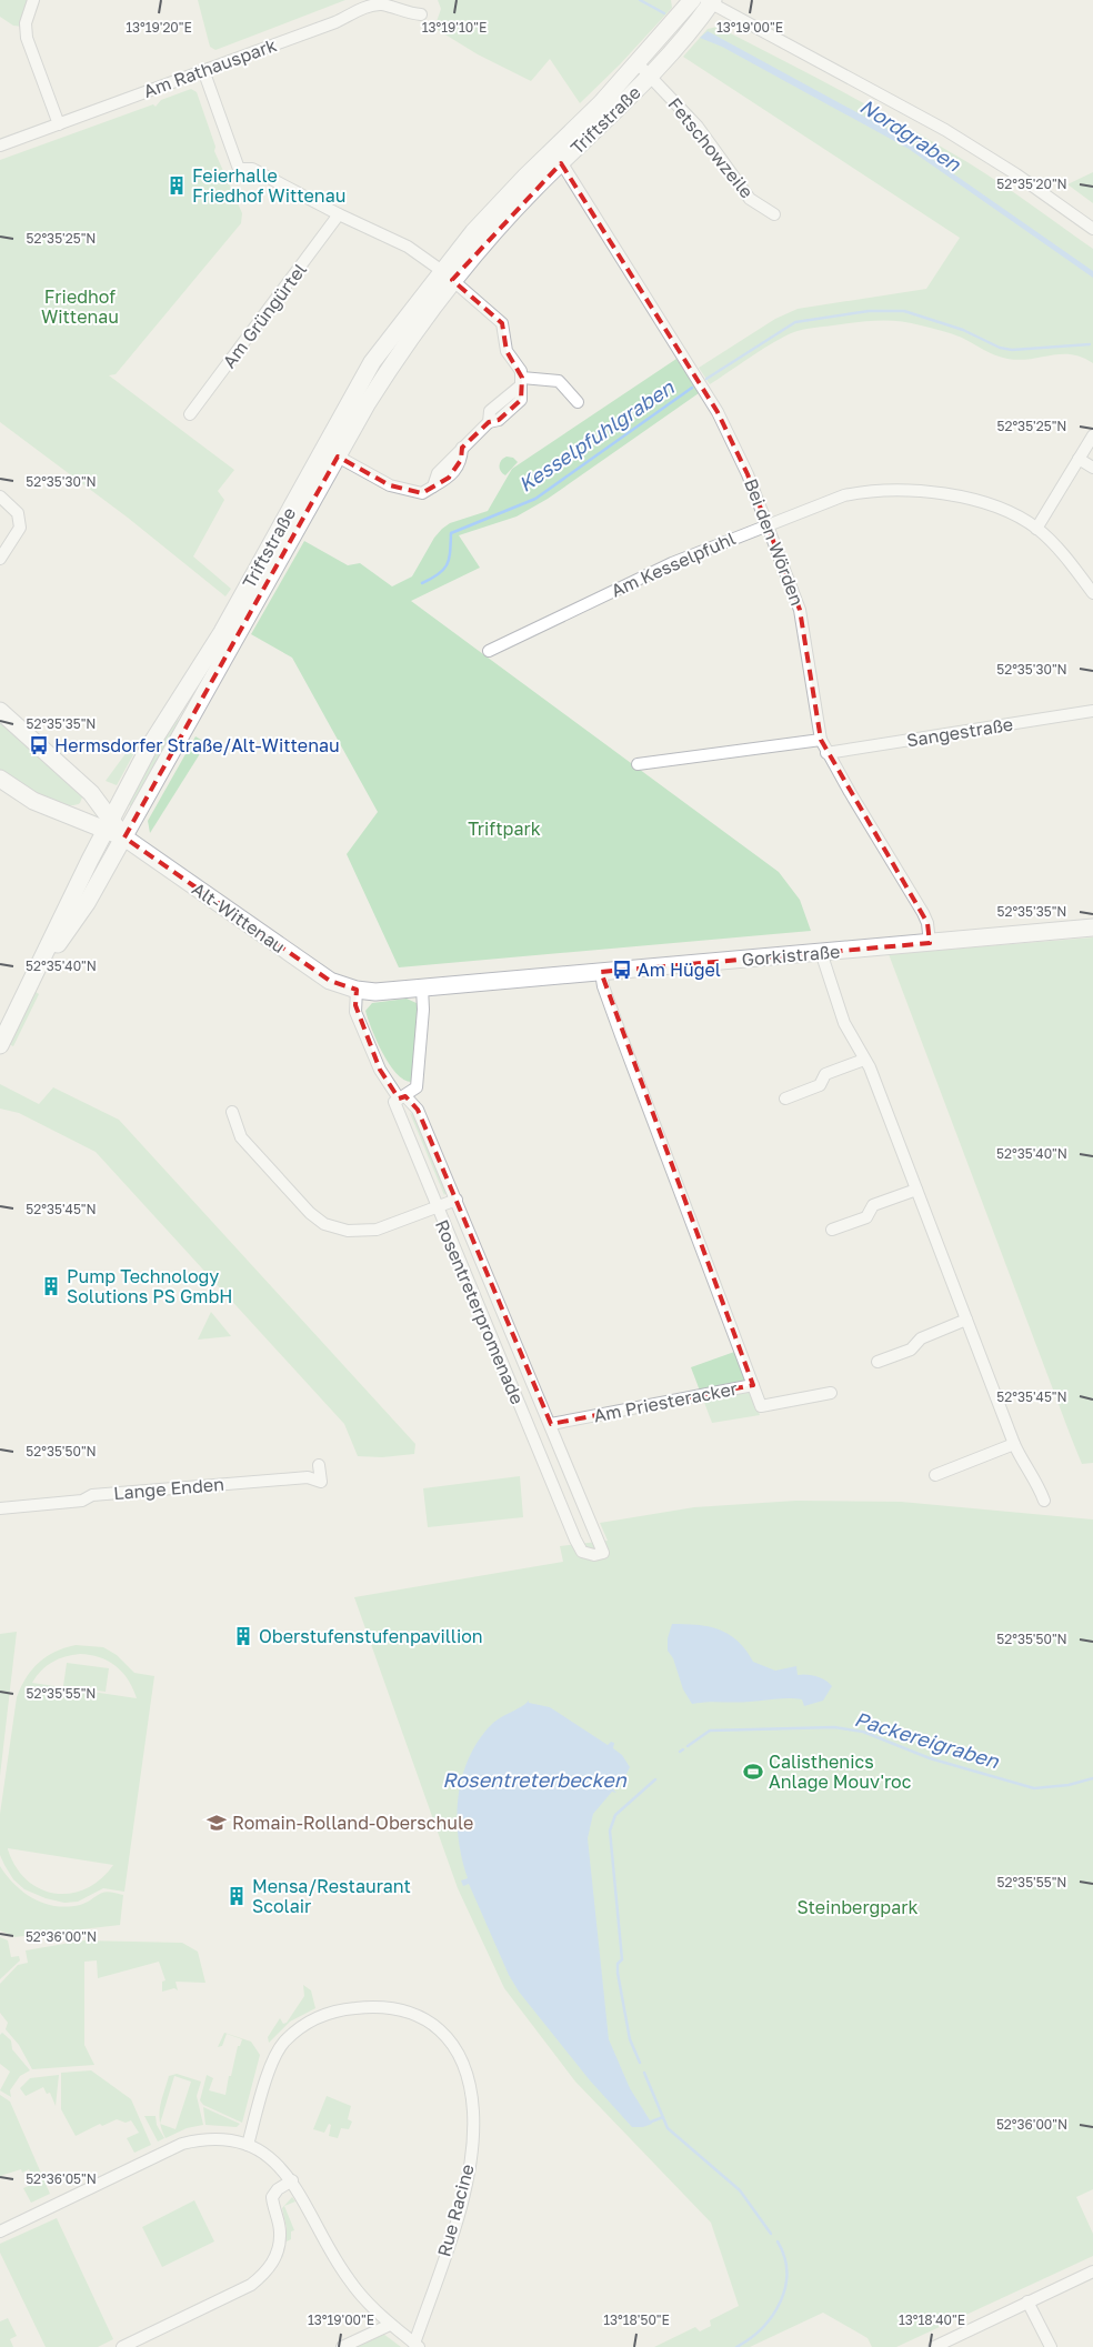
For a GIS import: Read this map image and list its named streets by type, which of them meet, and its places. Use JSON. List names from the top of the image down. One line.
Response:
{"streets":{"main road":["Triftstraße","Alt-Wittenau","Gorkistraße"],"street":["Am Rathauspark","Fetschowzeile","Am Grüngürtel","Bei den Wörden","Am Kesselpfuhl","Sangestraße","Rosentreterpromenade","Am Priesteracker","Lange Enden","Rue Racine"]},"crossings":[["Triftstraße","Fetschowzeile"],["Triftstraße","Bei den Wörden"],["Triftstraße","Alt-Wittenau"],["Bei den Wörden","Am Kesselpfuhl"],["Bei den Wörden","Sangestraße"],["Bei den Wörden","Gorkistraße"],["Alt-Wittenau","Gorkistraße"],["Alt-Wittenau","Rosentreterpromenade"],["Gorkistraße","Rosentreterpromenade"],["Rosentreterpromenade","Am Priesteracker"]],"water":["Nordgraben","Kesselpfuhlgraben","Packereigraben","Rosentreterbecken"],"parks":["Friedhof Wittenau","Triftpark","Steinbergpark"],"places":{"building":["Feierhalle Friedhof Wittenau","Pump Technology Solutions PS GmbH","Oberstufenstufenpavillion","Mensa/Restaurant Scolair"],"bus stop":["Hermsdorfer Straße/Alt-Wittenau","Am Hügel"],"sports":["Calisthenics Anlage Mouv'roc"],"school or university":["Romain-Rolland-Oberschule"]},"coordinates":["13°19'20\"E","13°19'10\"E","13°19'00\"E","52°35'20\"N","52°35'25\"N","52°35'30\"N","52°35'35\"N","52°35'40\"N","52°35'45\"N","52°35'50\"N","52°35'55\"N","52°36'00\"N","52°36'05\"N","13°18'50\"E","13°18'40\"E"]}
